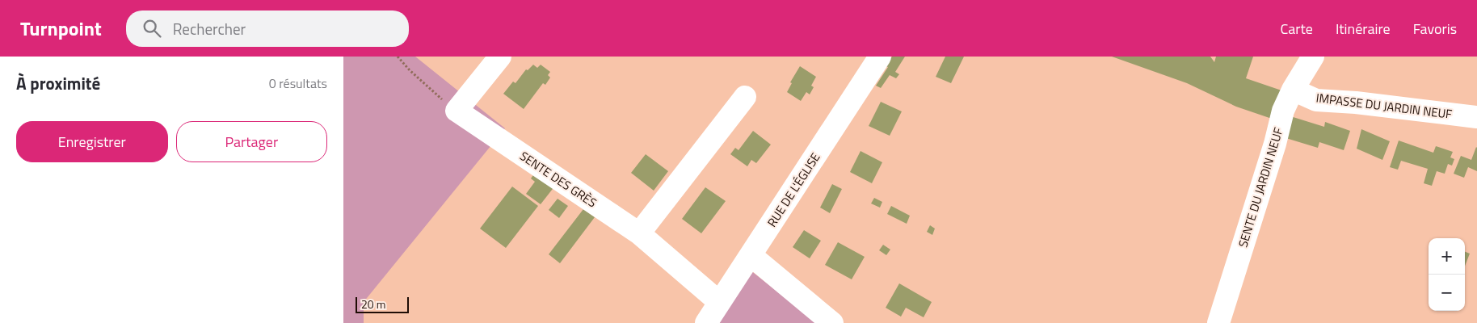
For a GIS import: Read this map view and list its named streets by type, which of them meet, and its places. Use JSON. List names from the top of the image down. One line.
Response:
{"streets":{"street":["IMPASSE DU JARDIN NEUF","SENTE DES GRÈS","SENTE DU JARDIN NEUF","RUE DE L'ÉGLISE"]},"crossings":[["IMPASSE DU JARDIN NEUF","SENTE DU JARDIN NEUF"],["SENTE DES GRÈS","RUE DE L'ÉGLISE"]],"scale_bar":"20 m","page":{"header":"Turnpoint","search":"Rechercher","nav":["Carte","Itinéraire","Favoris"],"heading":["À proximité","0 résultats"],"buttons":["Enregistrer","Partager"],"map_buttons":["+","−"],"scale":"20 m"}}
